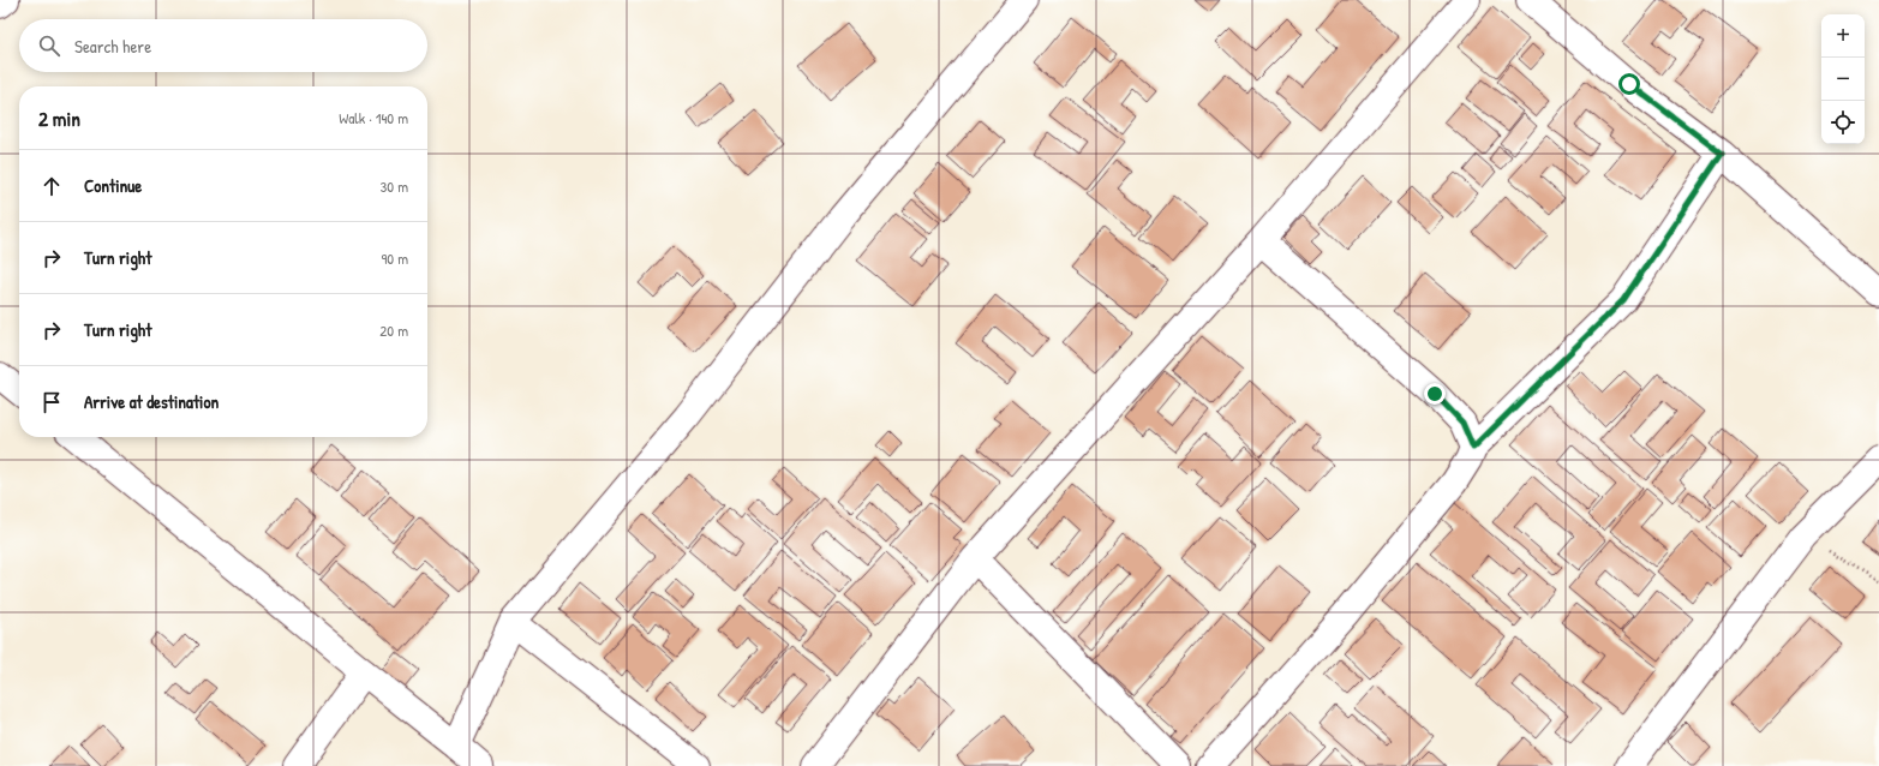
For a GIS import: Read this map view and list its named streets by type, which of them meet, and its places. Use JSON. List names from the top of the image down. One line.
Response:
{"page":{"map_buttons":["+","−"],"search":"Search here","heading":["2 min","Walk · 140 m"],"list":[["Continue","30 m"],["Turn right","90 m"],["Turn right","20 m"],"Arrive at destination"]}}
